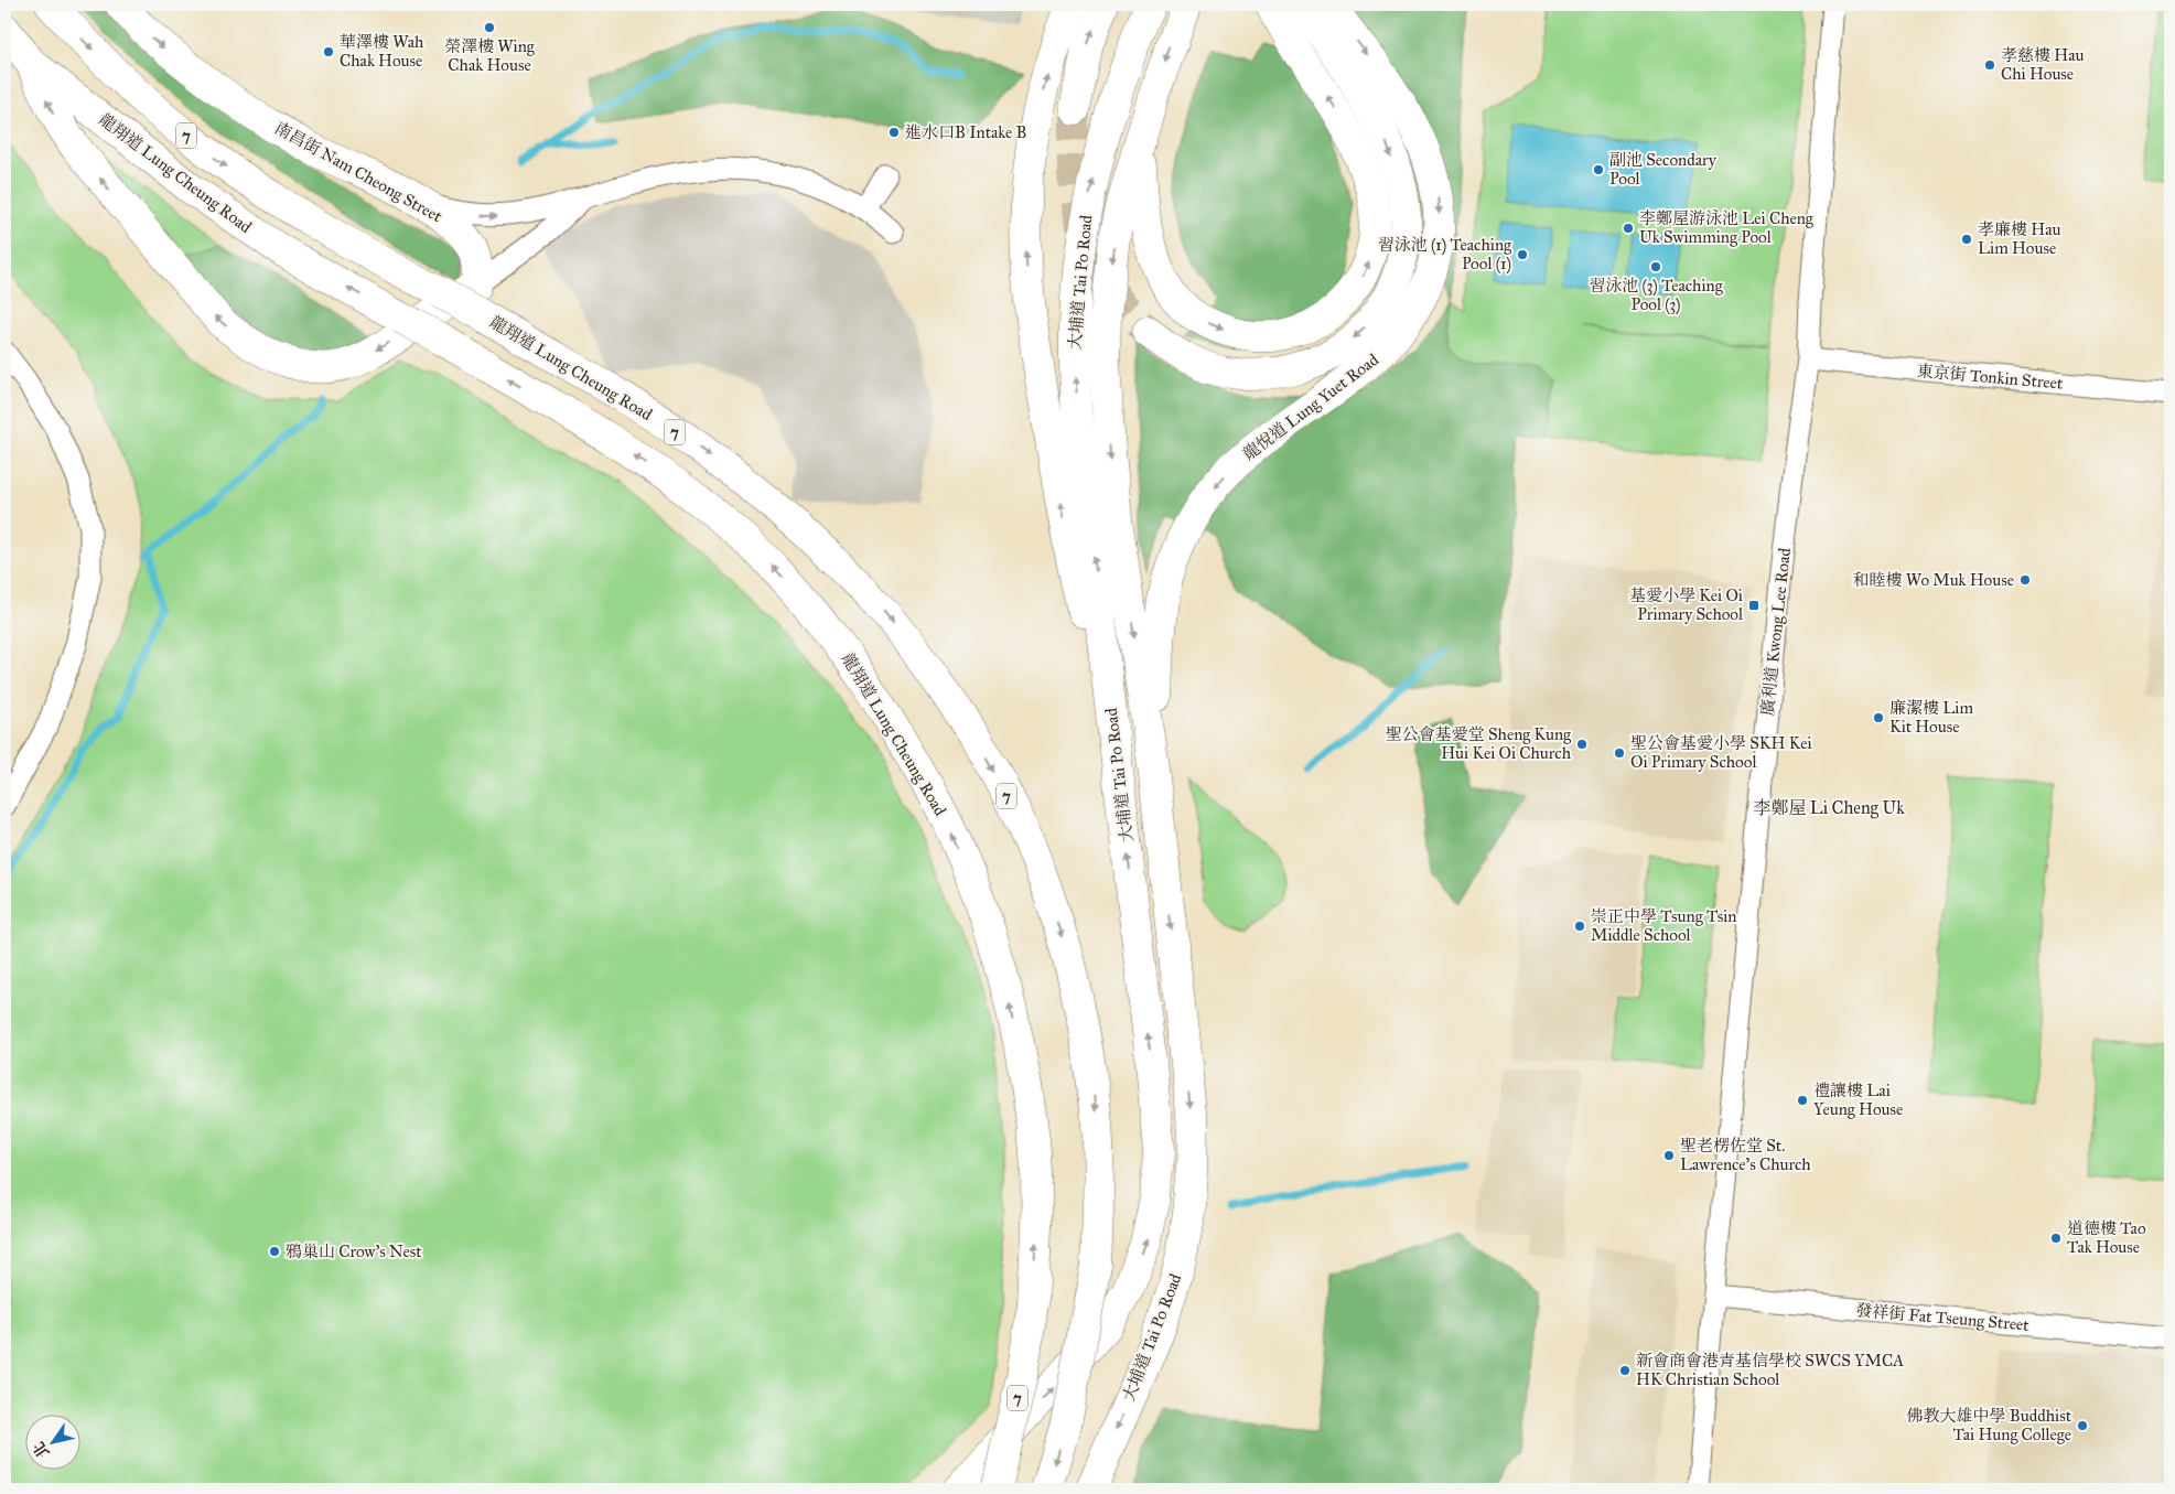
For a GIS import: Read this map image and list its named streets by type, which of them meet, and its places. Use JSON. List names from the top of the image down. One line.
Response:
{"streets":{"main road":["7","南昌街 Nam Cheong Street","龍翔道 Lung Cheung Road","大埔道 Tai Po Road","龍悅道 Lung Yuet Road"],"street":["東京街 Tonkin Street","廣利道 Kwong Lee Road","發祥街 Fat Tseung Street"]},"crossings":[["南昌街 Nam Cheong Street","龍翔道 Lung Cheung Road"],["大埔道 Tai Po Road","龍悅道 Lung Yuet Road"],["東京街 Tonkin Street","廣利道 Kwong Lee Road"],["廣利道 Kwong Lee Road","發祥街 Fat Tseung Street"]],"one_way":["南昌街 Nam Cheong Street"],"districts":["李鄭屋 Li Cheng Uk"],"places":{"other":["榮澤樓 Wing Chak House","華澤樓 Wah Chak House","孝慈樓 Hau Chi House","進水口B Intake B","副池 Secondary Pool","李鄭屋游泳池 Lei Cheng Uk Swimming Pool","孝廉樓 Hau Lim House","習泳池 (1) Teaching Pool (1)","習泳池 (3) Teaching Pool (3)","和睦樓 Wo Muk House","廉潔樓 Lim Kit House","聖公會基愛堂 Sheng Kung Hui Kei Oi Church","聖公會基愛小學 SKH Kei Oi Primary School","崇正中學 Tsung Tsin Middle School","禮讓樓 Lai Yeung House","聖老楞佐堂 St. Lawrence's Church","道德樓 Tao Tak House","鴉巢山 Crow's Nest","新會商會港青基信學校 SWCS YMCA HK Christian School","佛教大雄中學 Buddhist Tai Hung College"],"transit":["基愛小學 Kei Oi Primary School"]},"north":"bottom left"}
